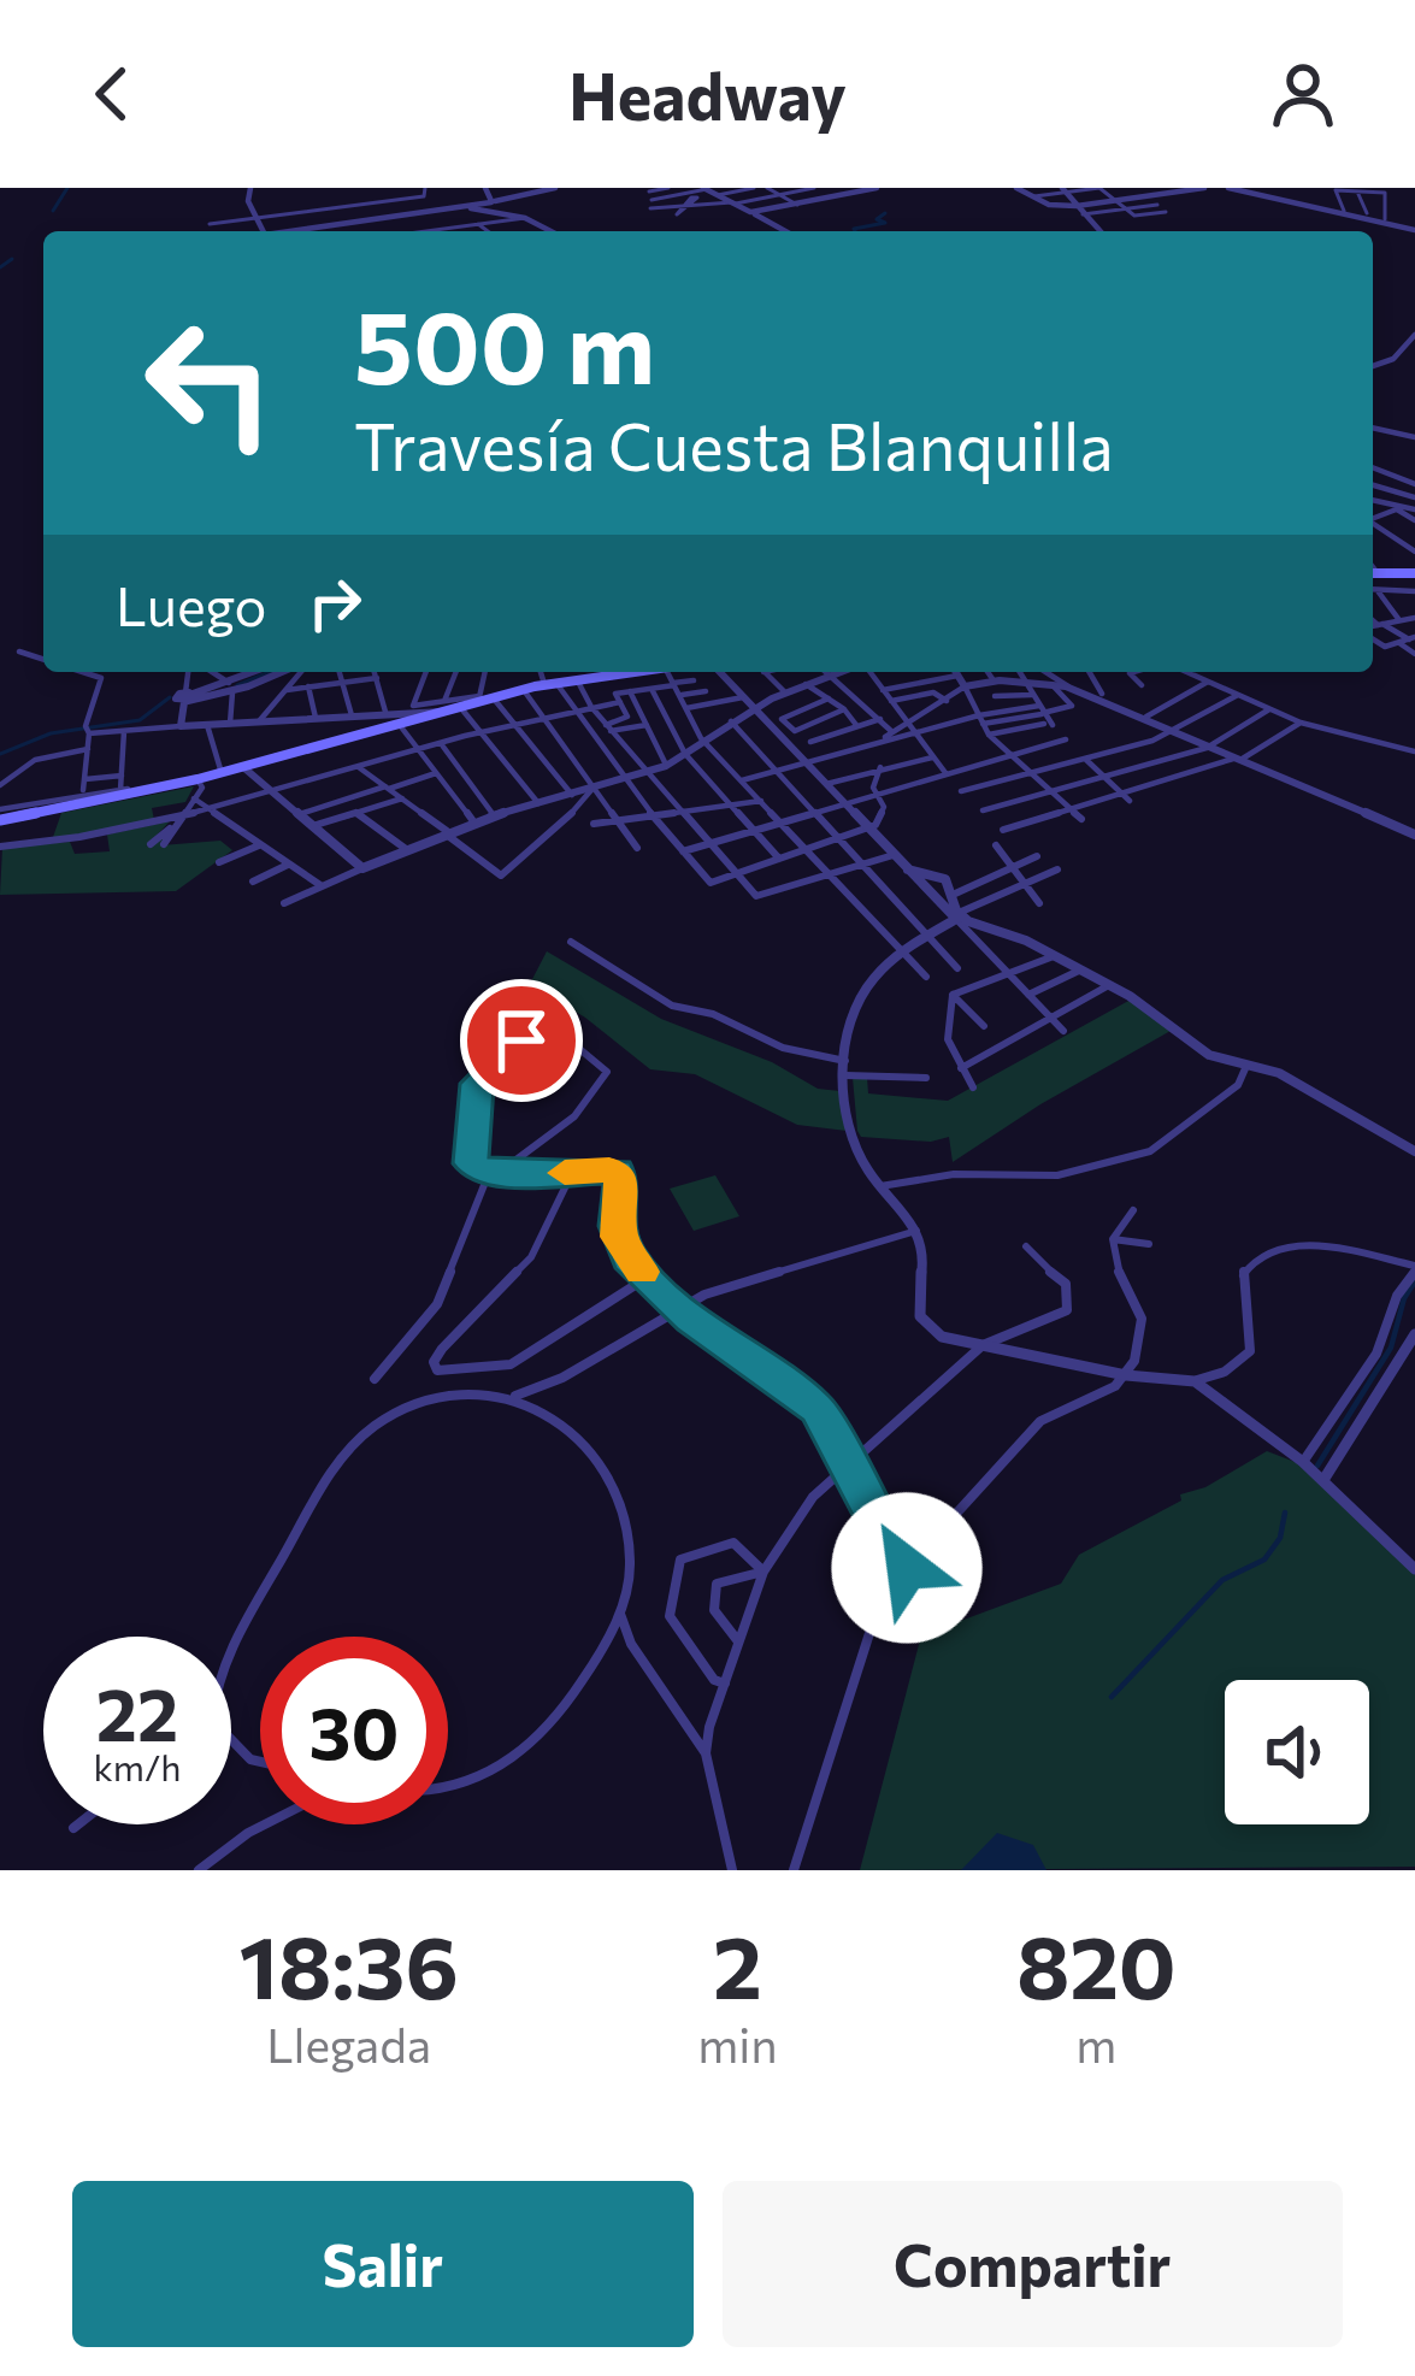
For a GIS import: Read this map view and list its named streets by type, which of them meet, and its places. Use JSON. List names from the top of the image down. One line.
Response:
{"page":{"header":"Headway","turn":["500 m","Travesía Cuesta Blanquilla"],"then":"Luego","speed":"22 km/h","limit":"30","eta":["18:36","Llegada","2","min","820","m"],"buttons":["Salir","Compartir"]}}
